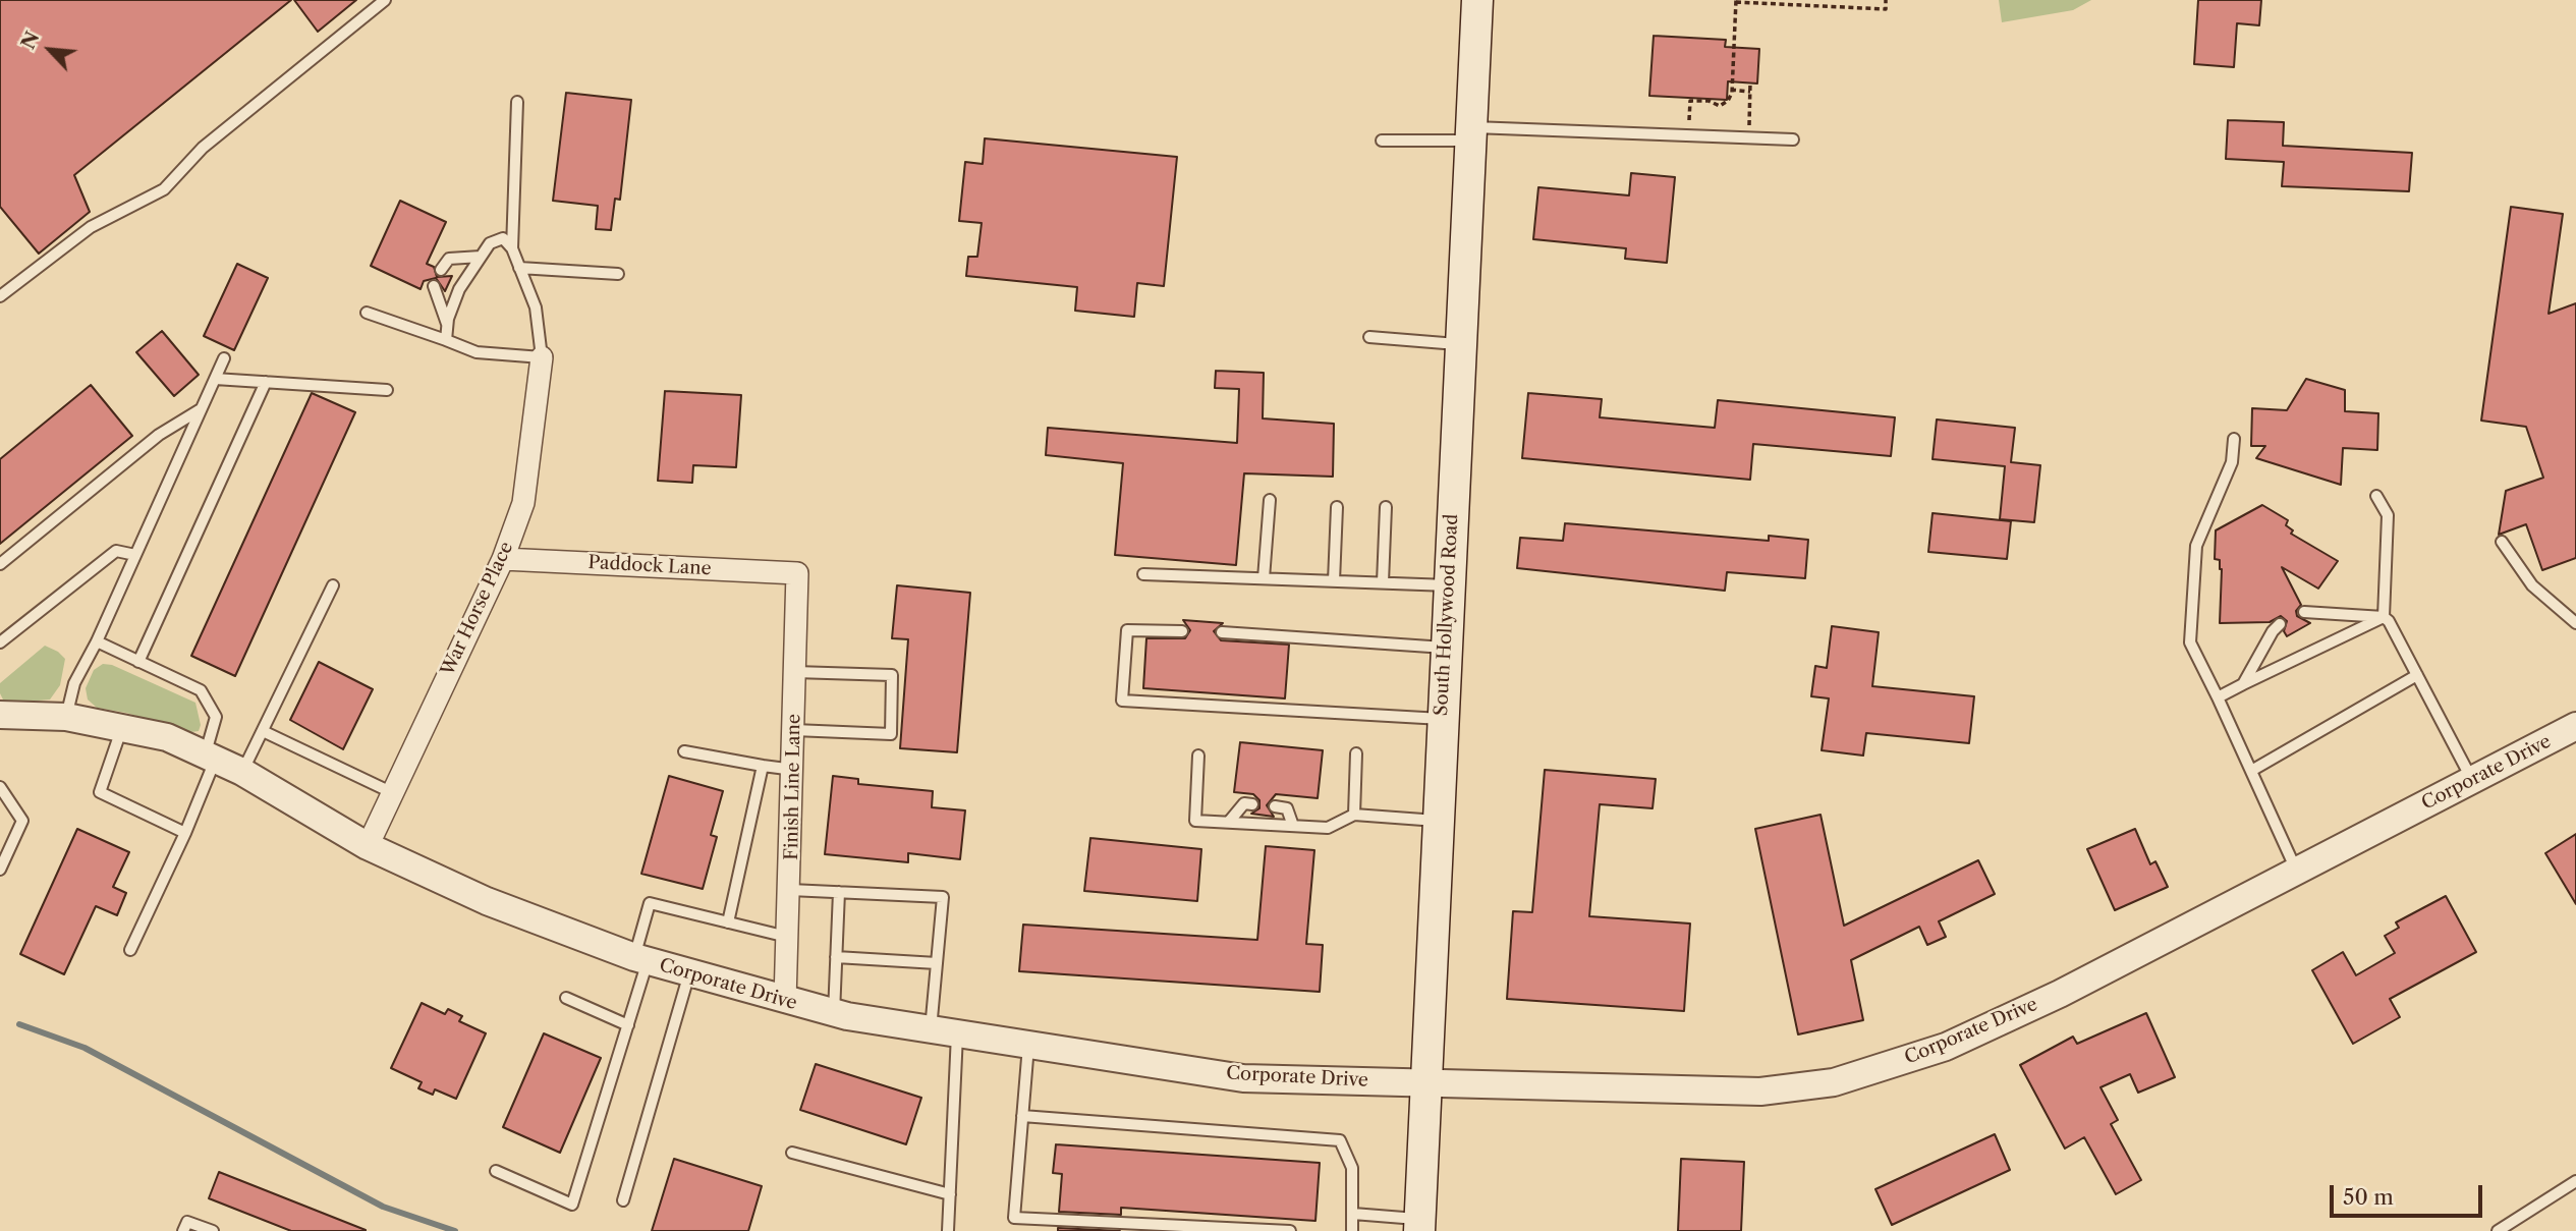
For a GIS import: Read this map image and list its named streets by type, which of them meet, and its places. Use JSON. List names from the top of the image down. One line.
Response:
{"streets":{"main road":["South Hollywood Road"],"street":["Paddock Lane","War Horse Place","Corporate Drive","Finish Line Lane"]},"crossings":[["Paddock Lane","War Horse Place"],["Paddock Lane","Finish Line Lane"],["War Horse Place","Corporate Drive"],["South Hollywood Road","Corporate Drive"],["Corporate Drive","Finish Line Lane"]],"scale_bar":"50 m","north":"top left"}
